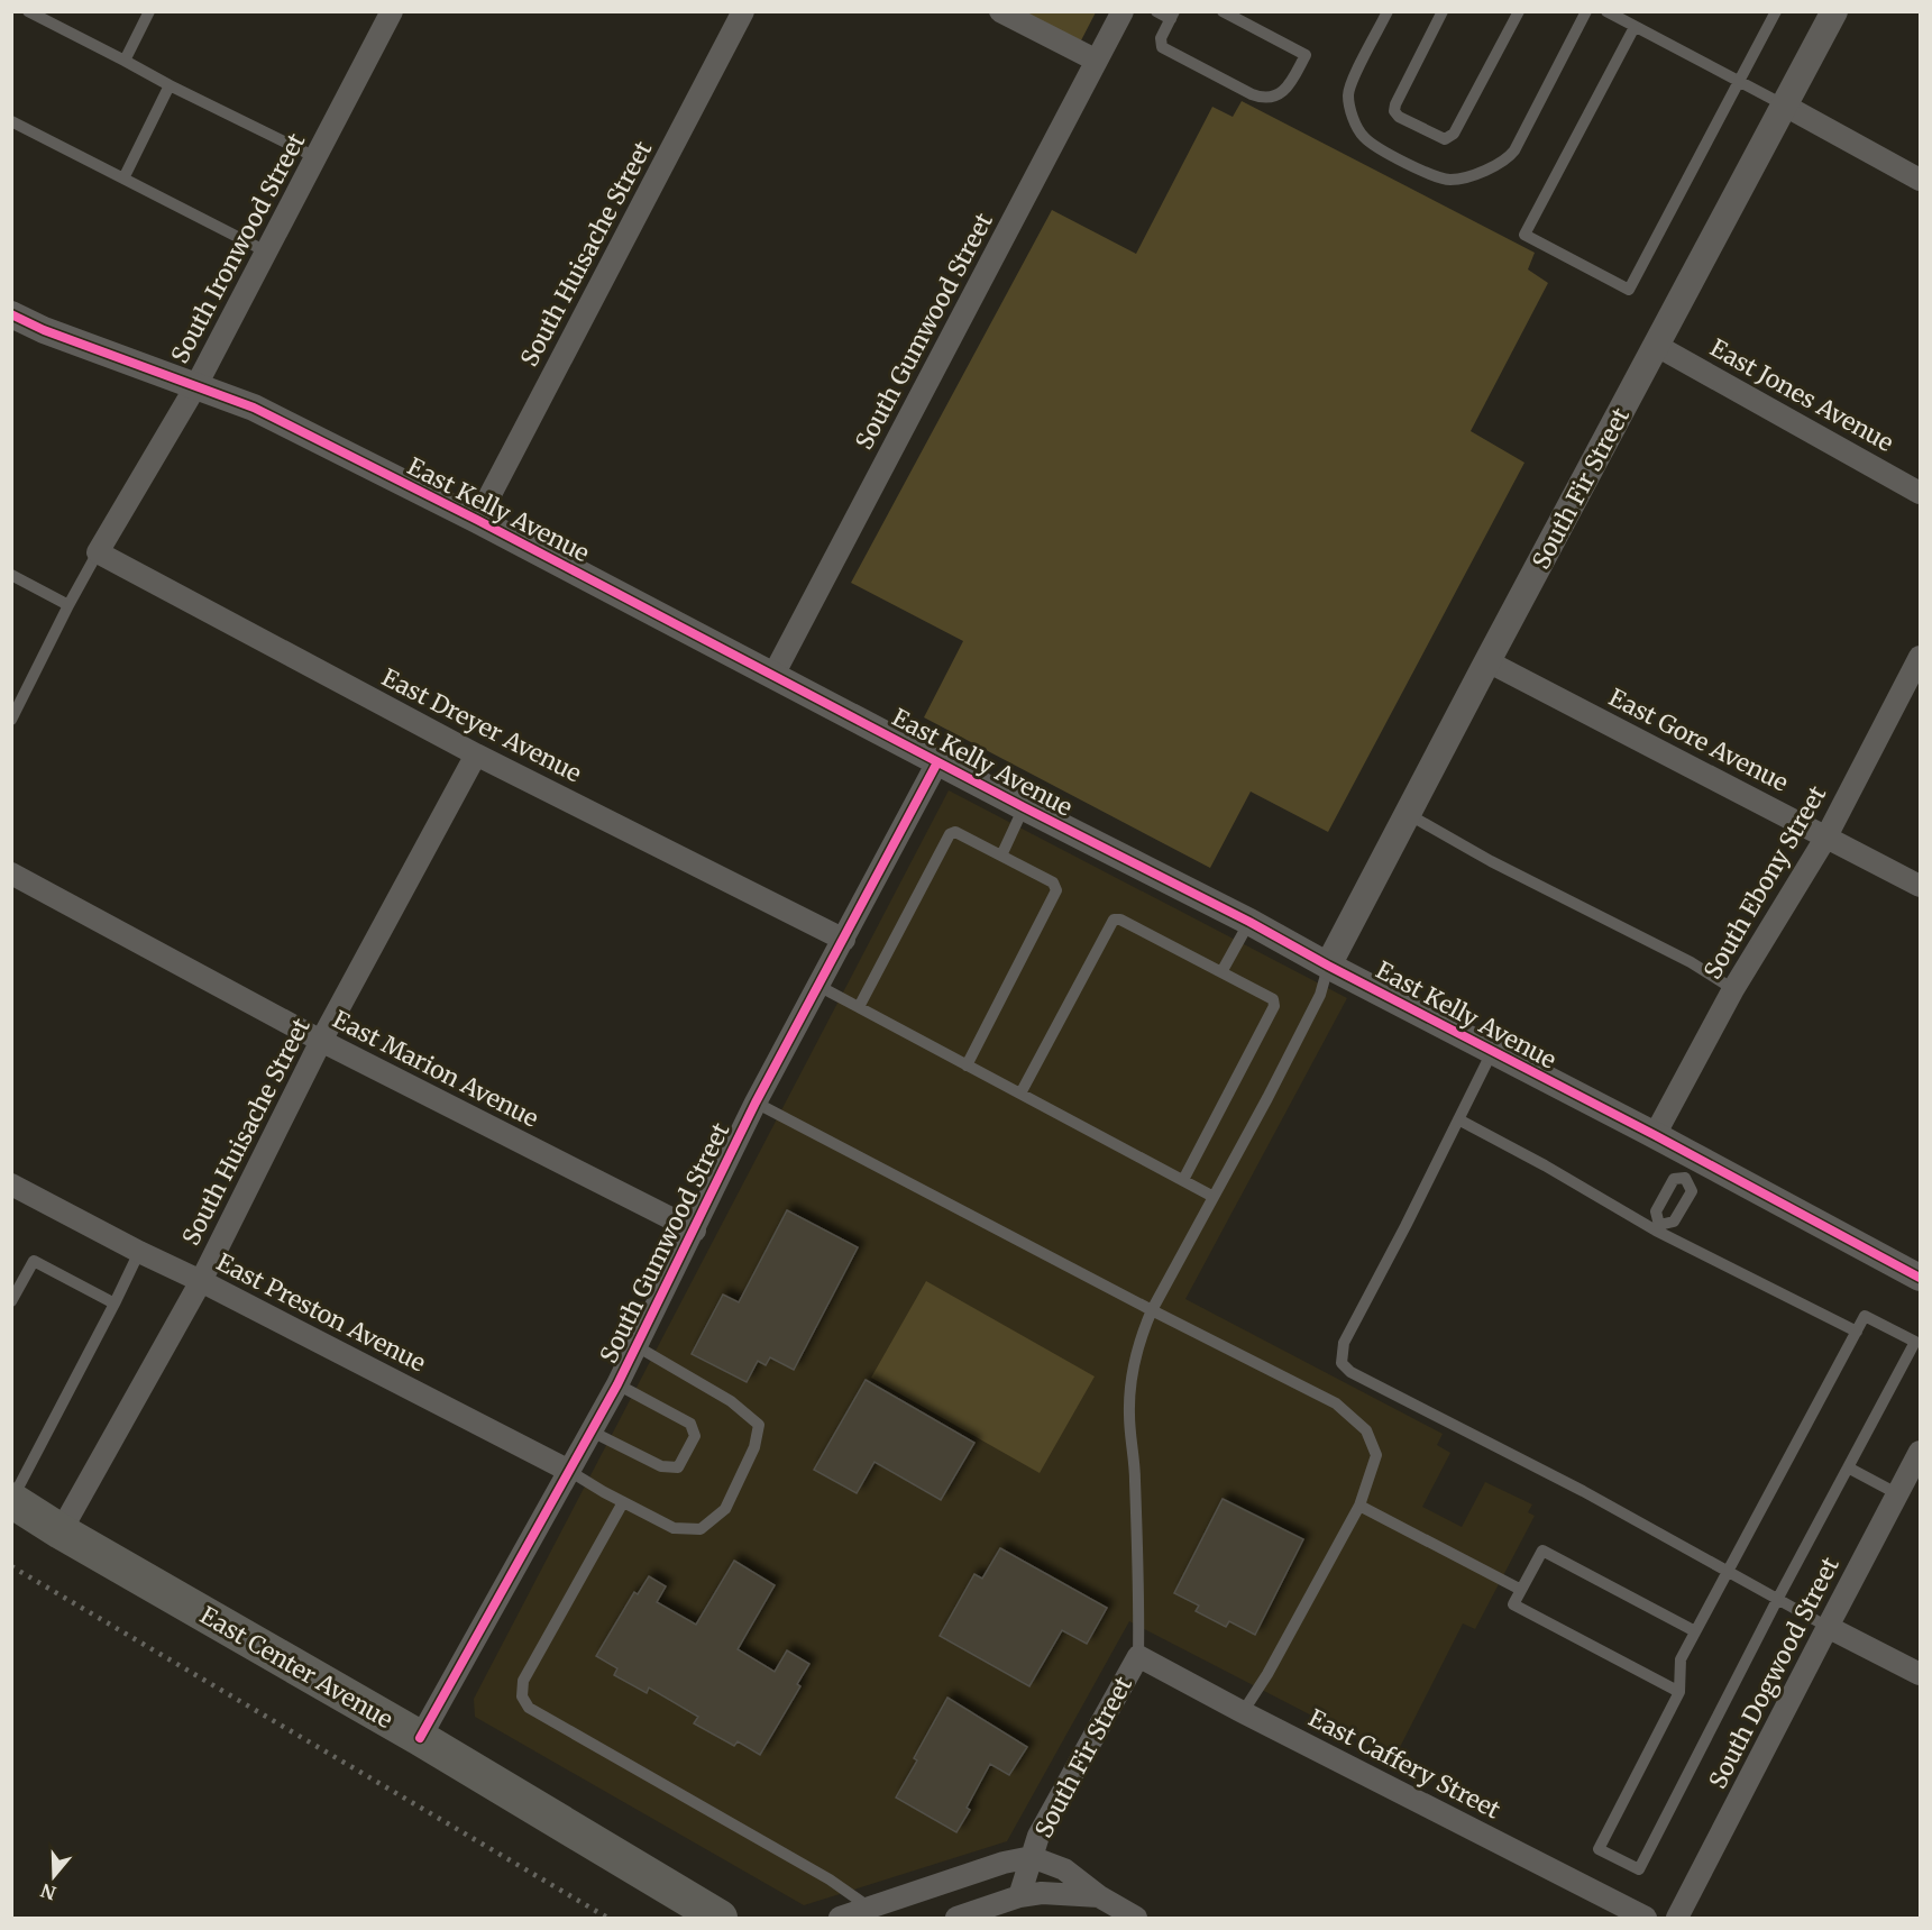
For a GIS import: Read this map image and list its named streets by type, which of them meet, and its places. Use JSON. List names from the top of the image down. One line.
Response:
{"streets":{"main road":["East Center Avenue"],"street":["South Ironwood Street","South Huisache Street","South Gumwood Street","East Jones Avenue","South Fir Street","East Kelly Avenue","East Dreyer Avenue","East Gore Avenue","South Ebony Street","East Marion Avenue","East Preston Avenue","South Dogwood Street","East Caffery Street"]},"crossings":[["South Ironwood Street","East Kelly Avenue"],["South Ironwood Street","East Dreyer Avenue"],["South Huisache Street","East Kelly Avenue"],["South Huisache Street","East Dreyer Avenue"],["South Huisache Street","East Marion Avenue"],["South Huisache Street","East Preston Avenue"],["South Huisache Street","East Center Avenue"],["South Gumwood Street","East Kelly Avenue"],["South Gumwood Street","East Dreyer Avenue"],["South Gumwood Street","East Marion Avenue"],["South Gumwood Street","East Preston Avenue"],["South Gumwood Street","East Center Avenue"],["East Jones Avenue","South Fir Street"],["South Fir Street","East Kelly Avenue"],["South Fir Street","East Gore Avenue"],["South Fir Street","East Caffery Street"],["East Kelly Avenue","South Ebony Street"],["East Gore Avenue","South Ebony Street"]],"north":"bottom"}
